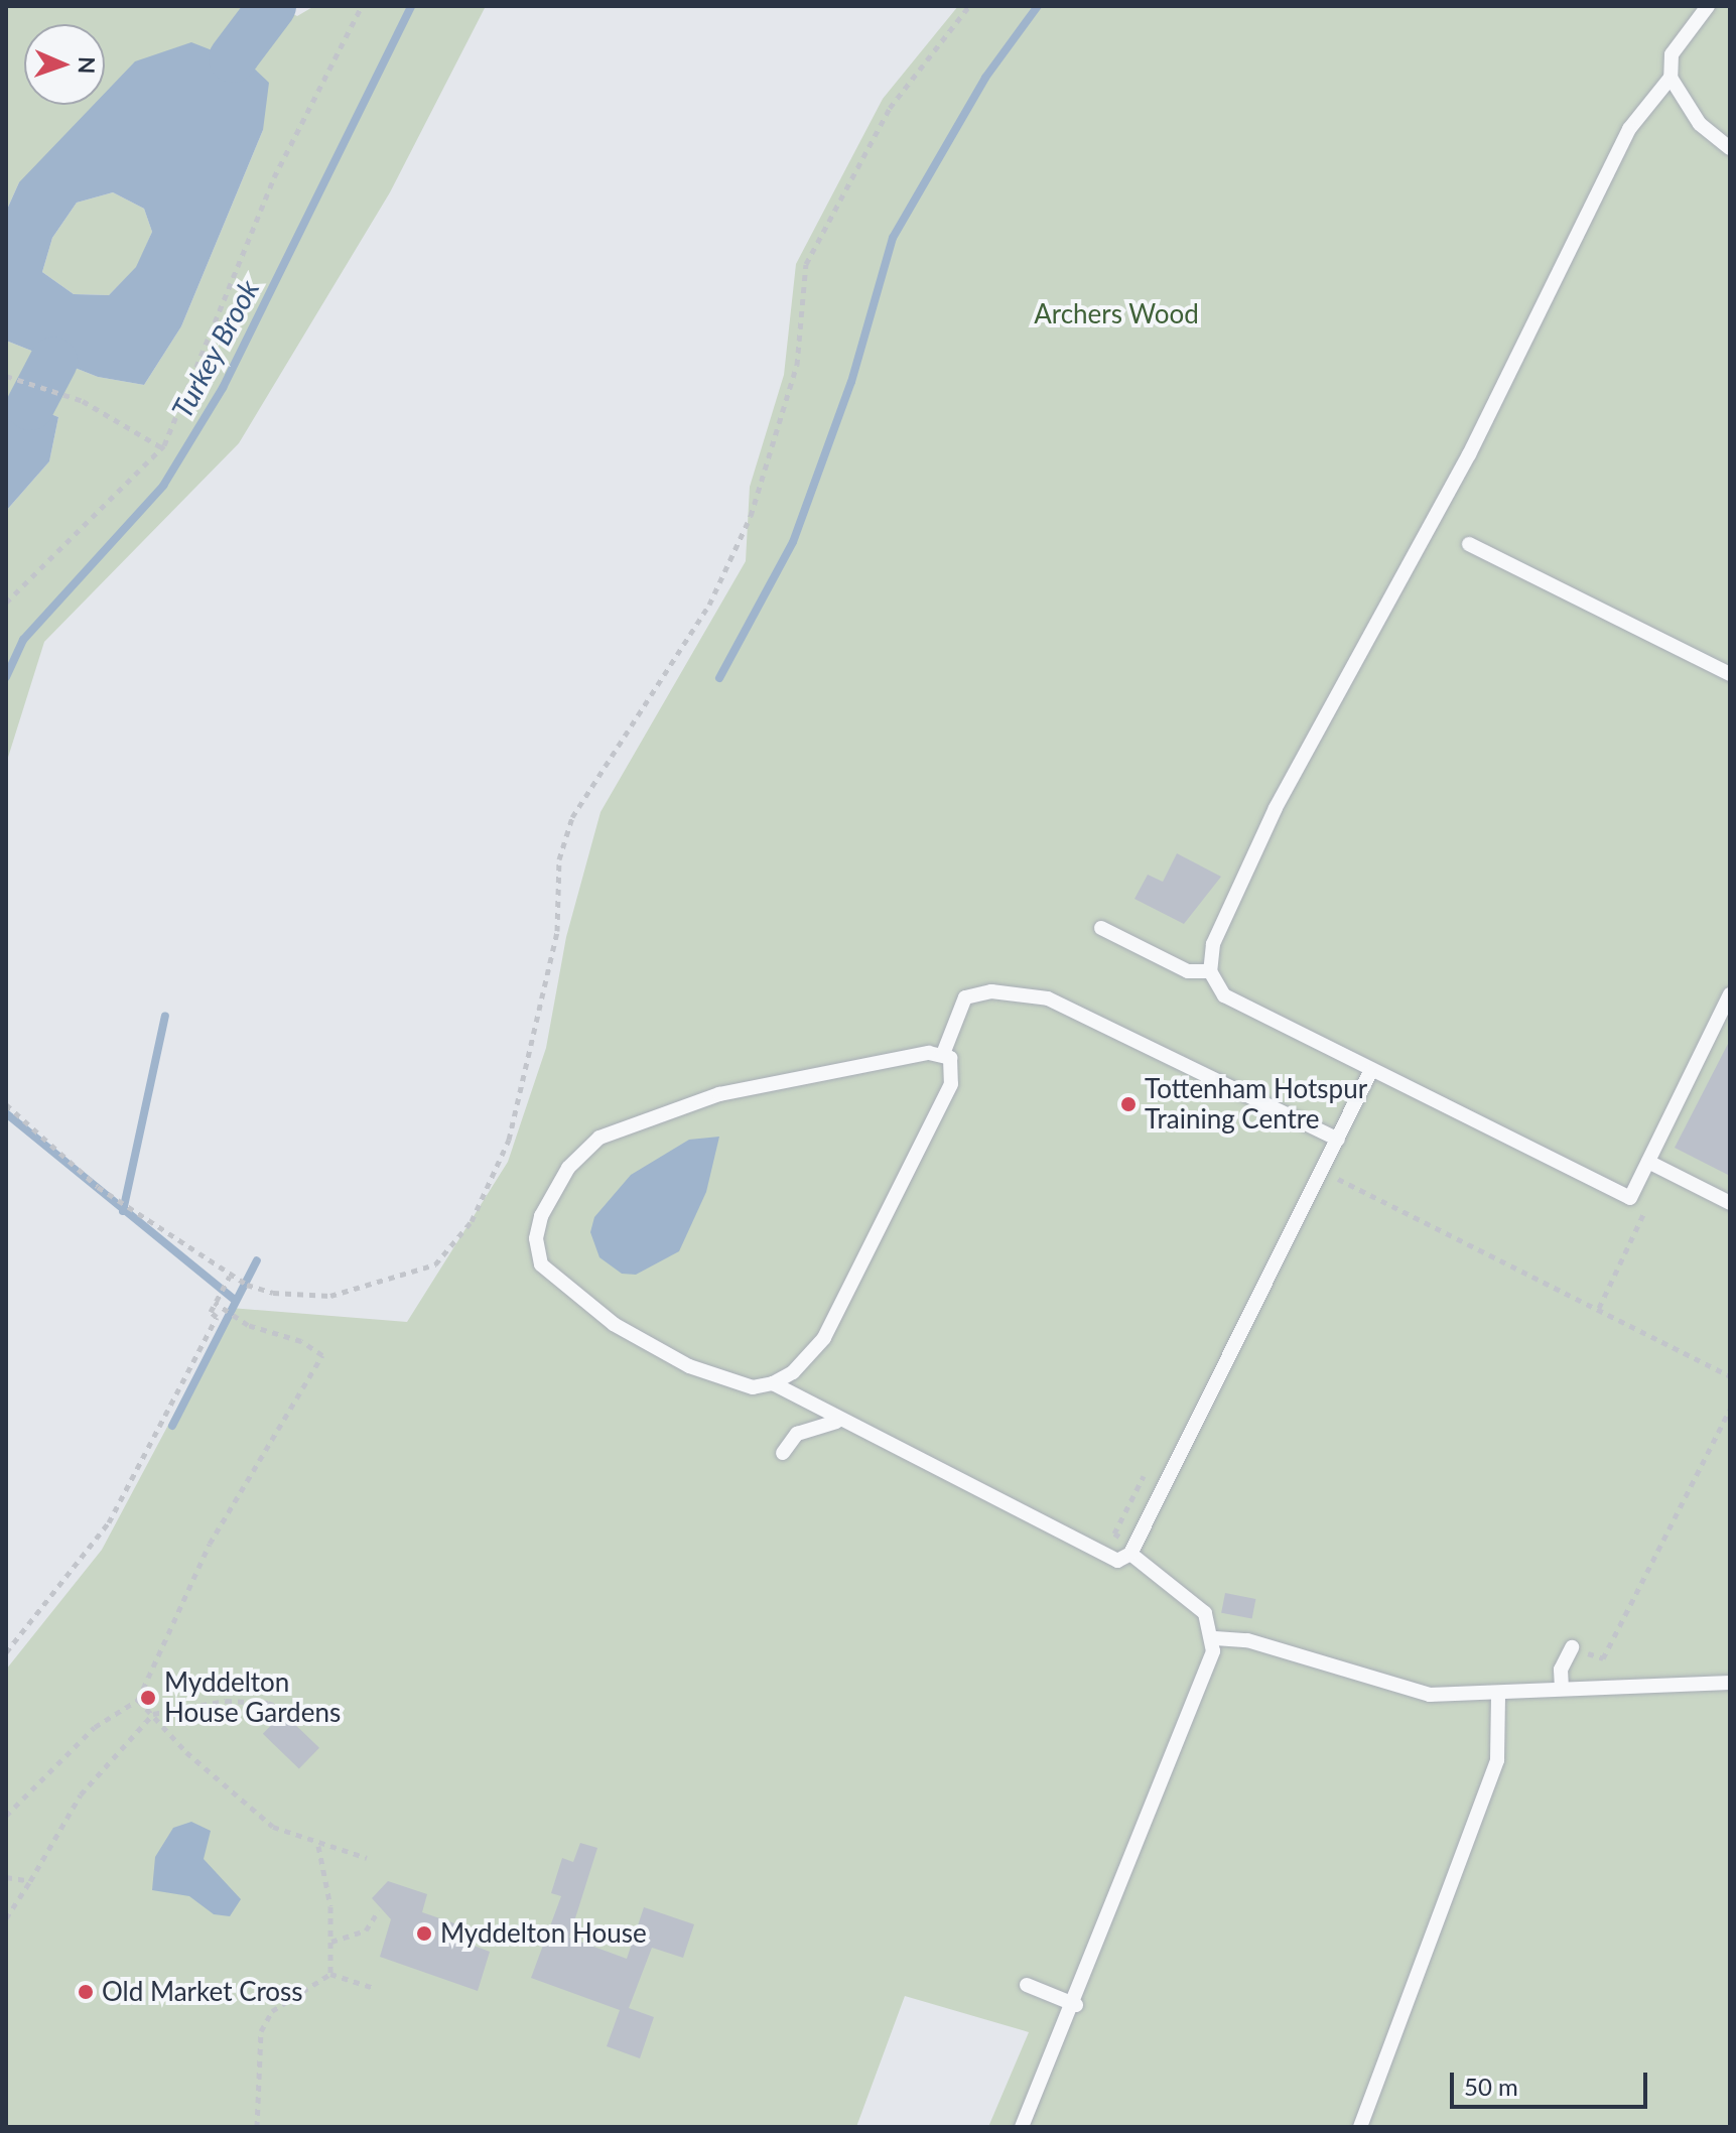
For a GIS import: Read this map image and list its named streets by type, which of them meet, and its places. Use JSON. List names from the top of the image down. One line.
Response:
{"water":["Turkey Brook"],"parks":["Archers Wood"],"places":["Tottenham Hotspur Training Centre","Myddelton House Gardens","Myddelton House","Old Market Cross"],"scale_bar":"50 m","north":"right"}
